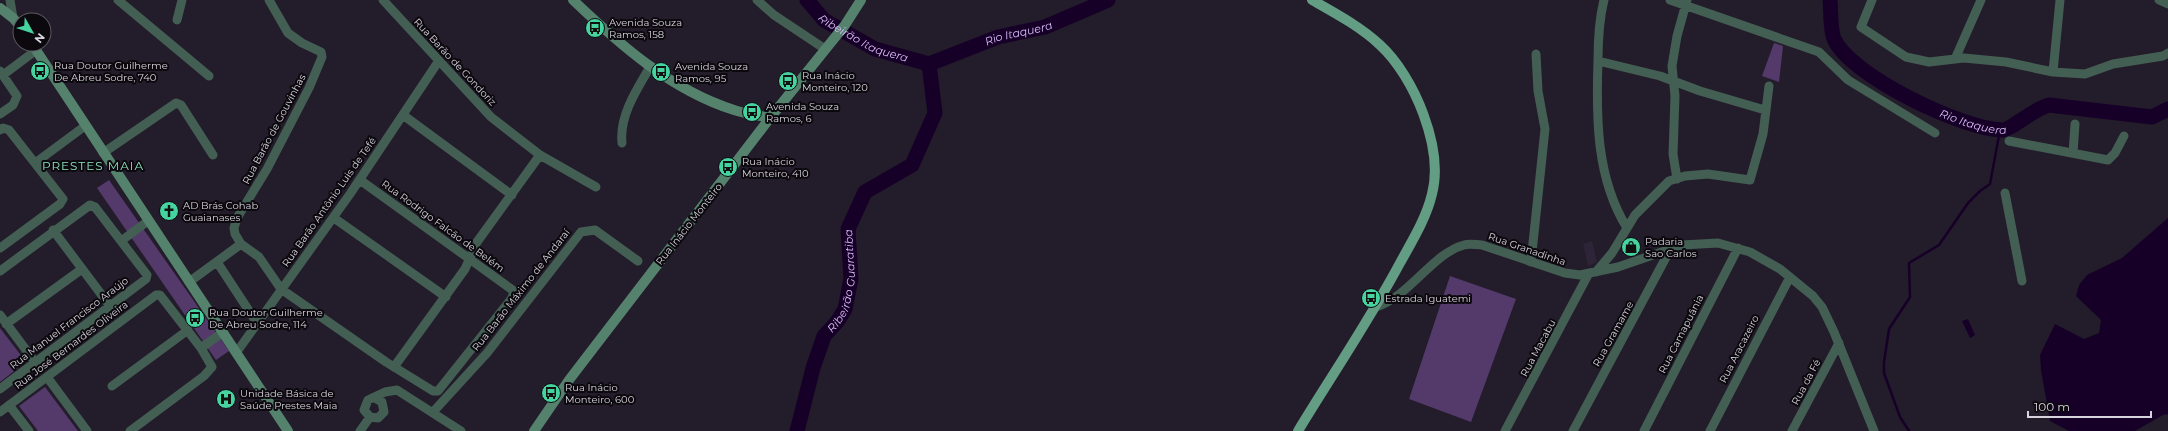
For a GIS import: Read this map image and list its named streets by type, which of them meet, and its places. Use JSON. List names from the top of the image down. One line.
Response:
{"streets":{"street":["Rua Barão de Gondoriz","Rua Barão de Gouvinhas","Rua Barão Antônio Luis de Tefé","Rua Inácio Monteiro","Rua Rodrigo Falcão de Belém","Rua Granadinha","Rua Barão Máximo de Andaraí","Rua Manuel Francisco Araújo","Rua Gramame","Rua Camapuânia","Rua José Bernardes Oliveira","Rua Macabu","Rua Aracazeiro","Rua da Fé"]},"crossings":[["Rua Barão de Gondoriz","Rua Barão Antônio Luis de Tefé"],["Rua Barão Antônio Luis de Tefé","Rua Rodrigo Falcão de Belém"],["Rua Granadinha","Rua Macabu"]],"districts":["PRESTES MAIA"],"water":["Rio Itaquera","Ribeirão Itaquera","Ribeirão Guaratiba"],"places":{"bus stop":["Avenida Souza Ramos, 158","Rua Doutor Guilherme De Abreu Sodre, 740","Avenida Souza Ramos, 95","Rua Inácio Monteiro, 120","Avenida Souza Ramos, 6","Rua Inácio Monteiro, 410","Estrada Iguatemi","Rua Doutor Guilherme De Abreu Sodre, 114","Rua Inácio Monteiro, 600"],"church":["AD Brás Cohab Guaianases"],"shop":["Padaria Sao Carlos"],"hospital":["Unidade Básica de Saúde Prestes Maia"]},"scale_bar":"100 m","north":"bottom right"}
